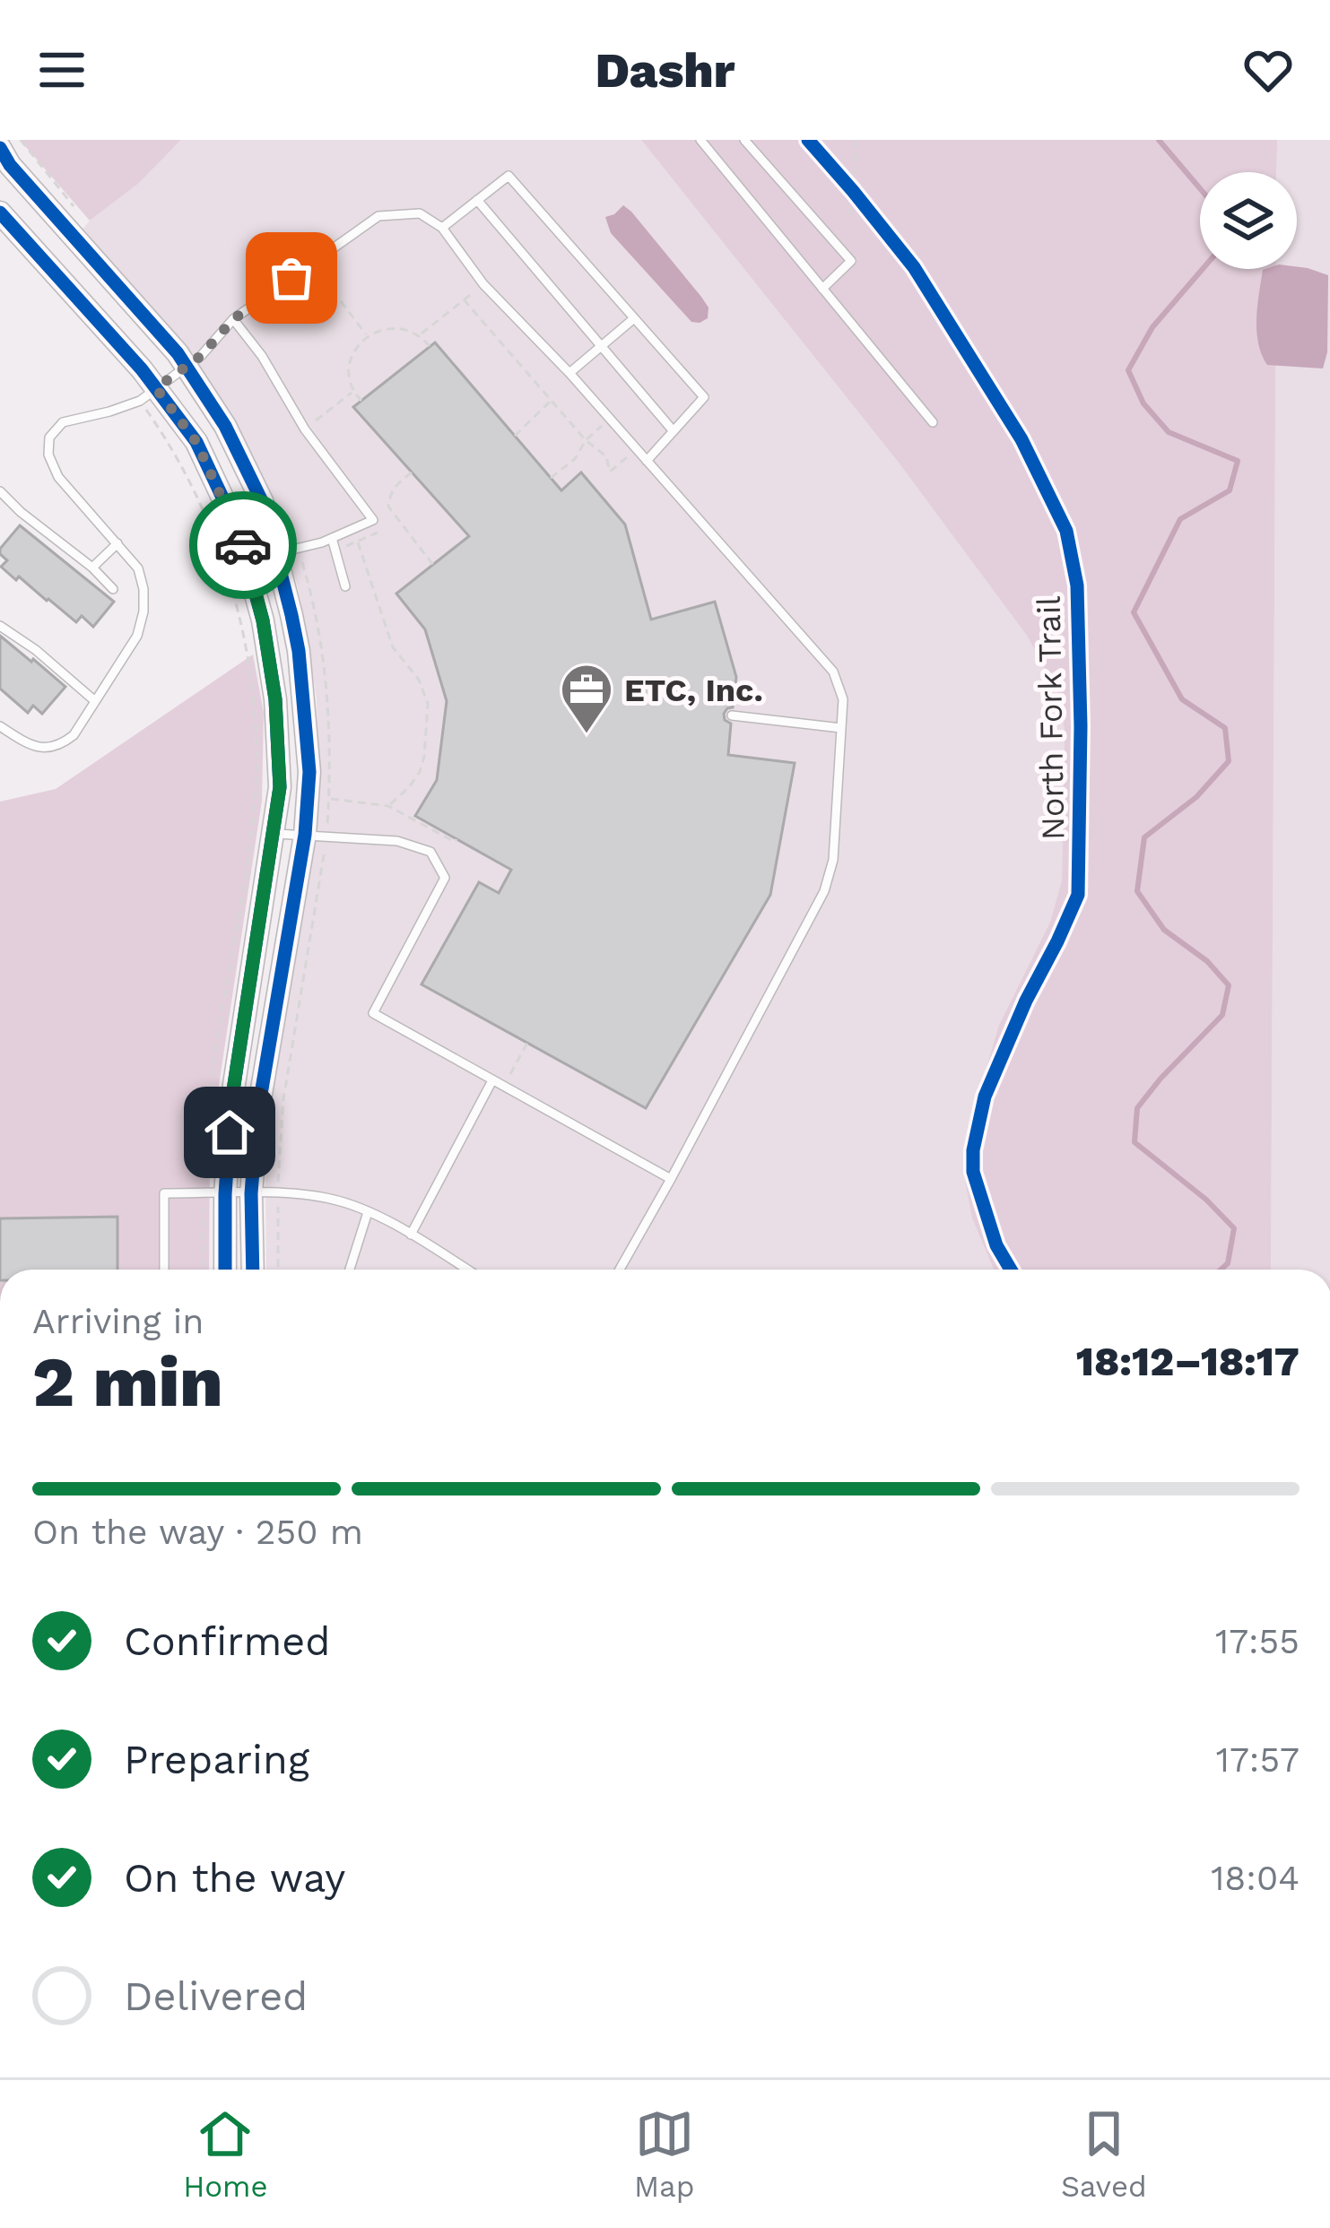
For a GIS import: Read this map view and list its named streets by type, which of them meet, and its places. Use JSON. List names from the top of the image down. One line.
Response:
{"streets":{"cycle path":["North Fork Trail"]},"places":{"office":["ETC, Inc."]},"page":{"header":"Dashr","heading":["2 min","Arriving in","18:12–18:17"],"bar":"On the way · 250 m","list":[["Confirmed","17:55"],["Preparing","17:57"],["On the way","18:04"],"Delivered"],"tabs":["Home","Map","Saved"]}}
